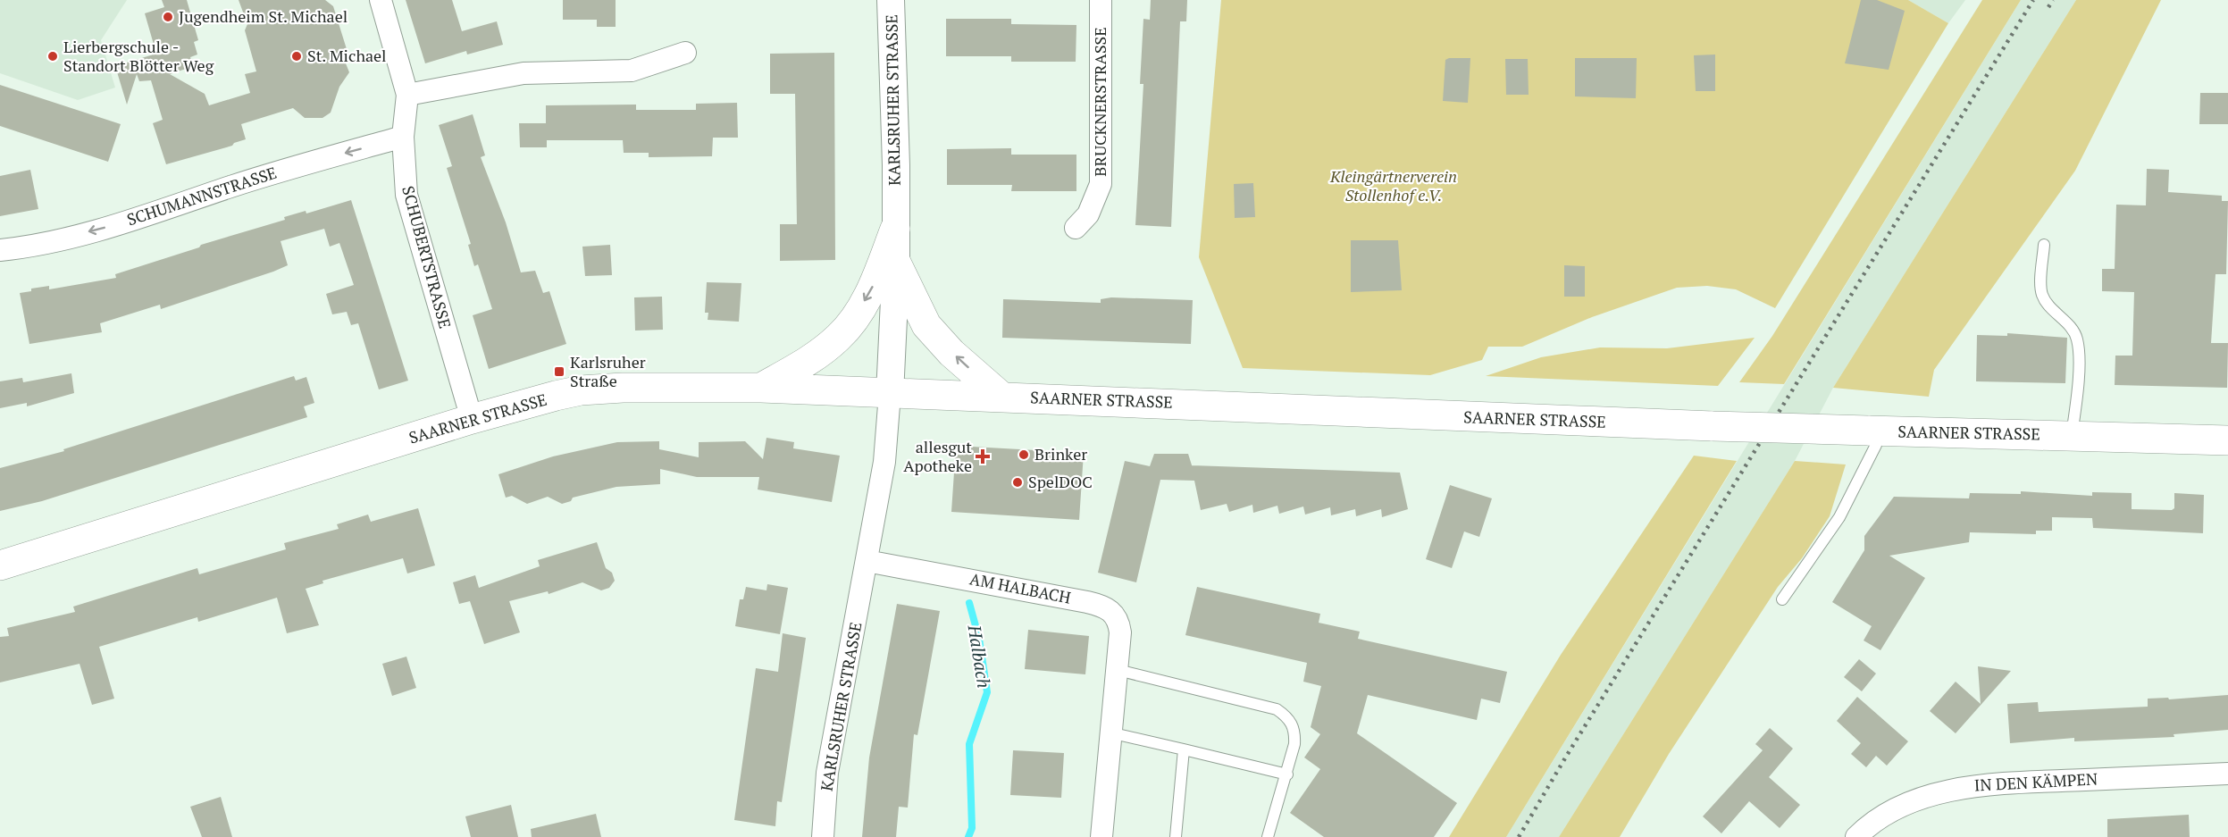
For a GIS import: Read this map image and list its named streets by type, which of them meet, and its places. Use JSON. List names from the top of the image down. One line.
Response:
{"streets":{"main road":["SAARNER STRASSE"],"street":["KARLSRUHER STRASSE","BRUCKNERSTRASSE","SCHUMANNSTRASSE","SCHUBERTSTRASSE","AM HALBACH","IN DEN KÄMPEN"]},"crossings":[["KARLSRUHER STRASSE","SAARNER STRASSE"],["KARLSRUHER STRASSE","AM HALBACH"],["SCHUMANNSTRASSE","SCHUBERTSTRASSE"],["SCHUBERTSTRASSE","SAARNER STRASSE"]],"one_way":["SCHUMANNSTRASSE"],"water":["Halbach"],"parks":["Kleingärtnerverein Stollenhof e.V."],"places":{"other":["Jugendheim St. Michael","Lierbergschule - Standort Blötter Weg","St. Michael","Brinker","SpelDOC"],"transit":["Karlsruher Straße"],"health":["allesgut Apotheke"]}}
